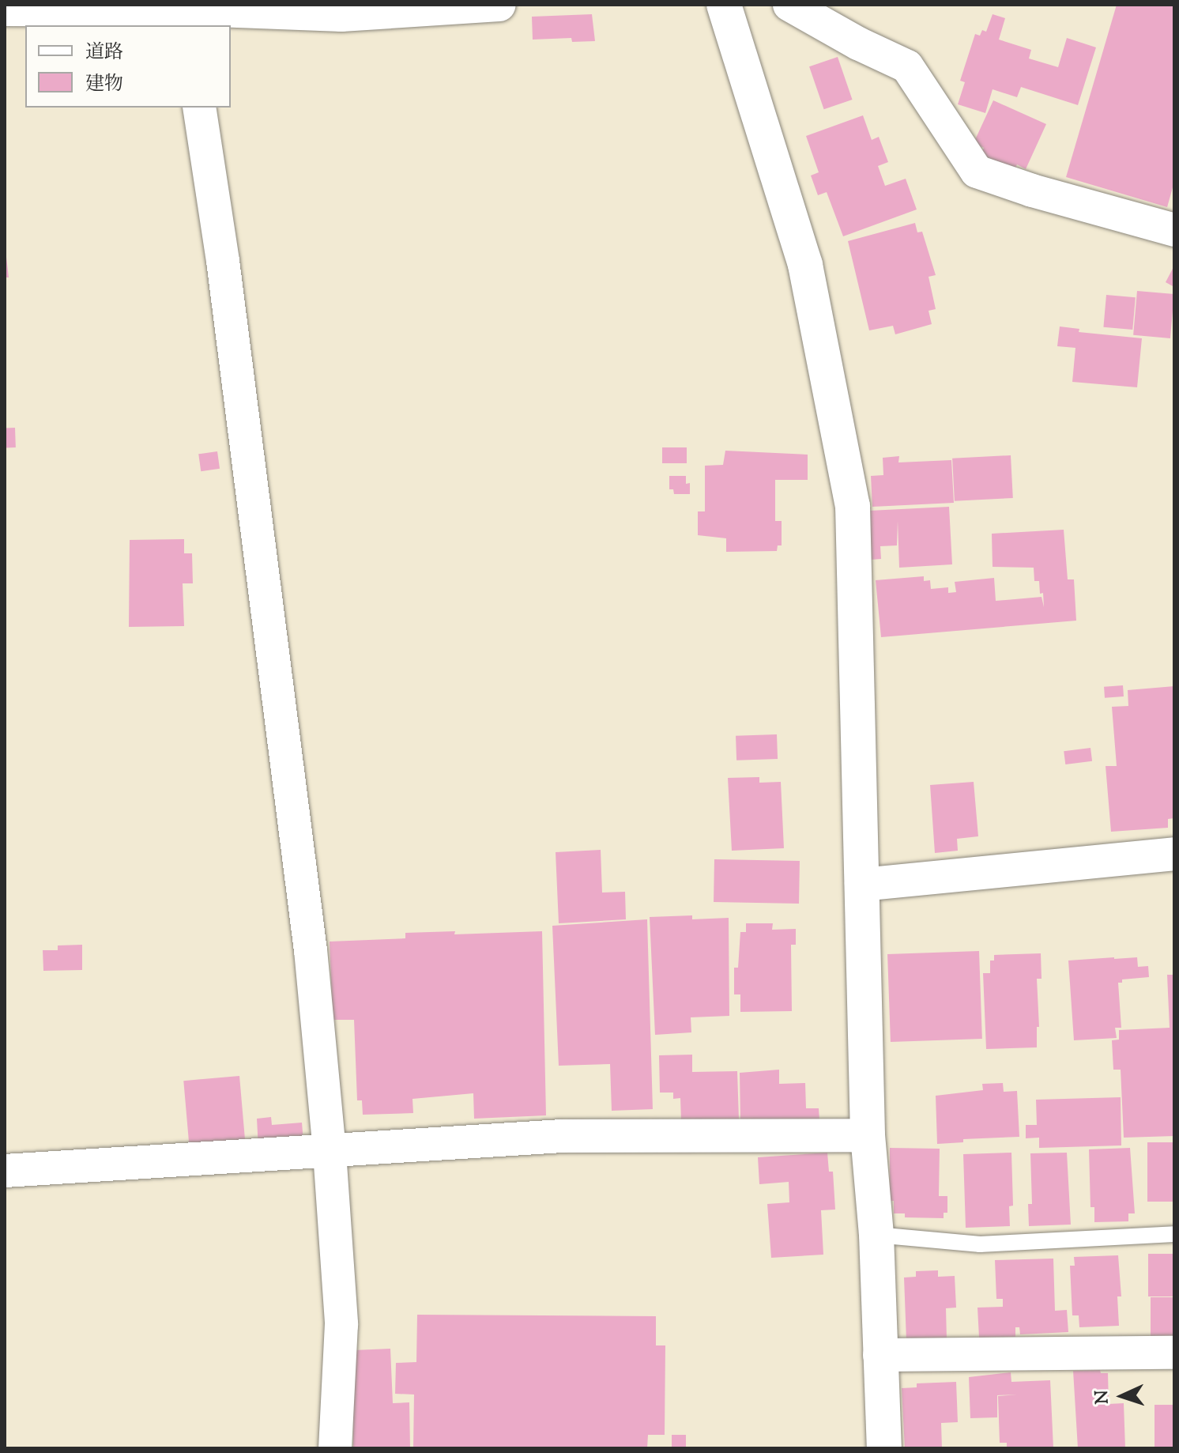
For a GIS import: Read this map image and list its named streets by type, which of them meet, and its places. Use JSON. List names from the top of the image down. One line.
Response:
{"legend":["道路","建物"],"north":"left"}
